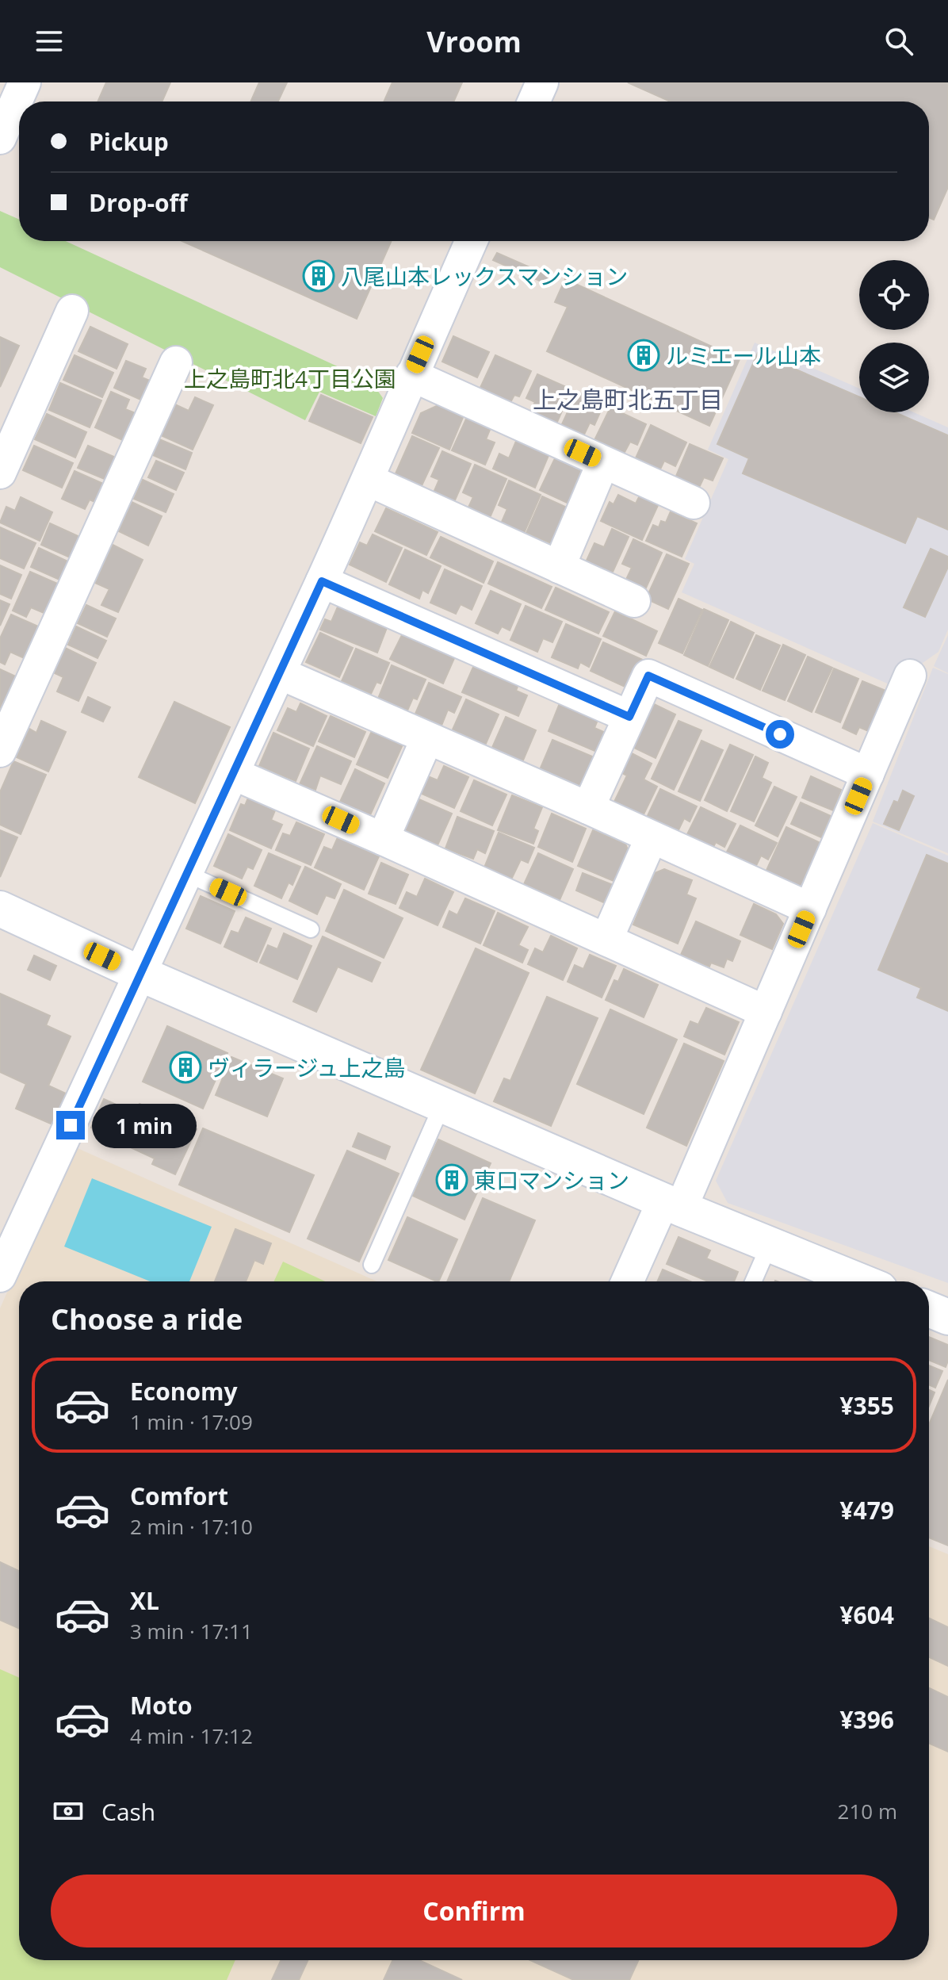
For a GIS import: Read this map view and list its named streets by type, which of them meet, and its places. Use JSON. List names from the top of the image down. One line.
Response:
{"districts":["上之島町北五丁目"],"parks":["上之島町北4丁目公園"],"places":{"building":["八尾山本レックスマンション","ルミエール山本","ヴィラージュ上之島","東口マンション"]},"page":{"header":"Vroom","banner":["Pickup","Drop-off"],"bubble":"1 min","heading":"Choose a ride","list":[{"name":"Economy","note":"1 min · 17:09","value":"¥355"},{"name":"Comfort","note":"2 min · 17:10","value":"¥479"},{"name":"XL","note":"3 min · 17:11","value":"¥604"},{"name":"Moto","note":"4 min · 17:12","value":"¥396"}],"pay":["Cash","210 m"],"buttons":"Confirm"}}
